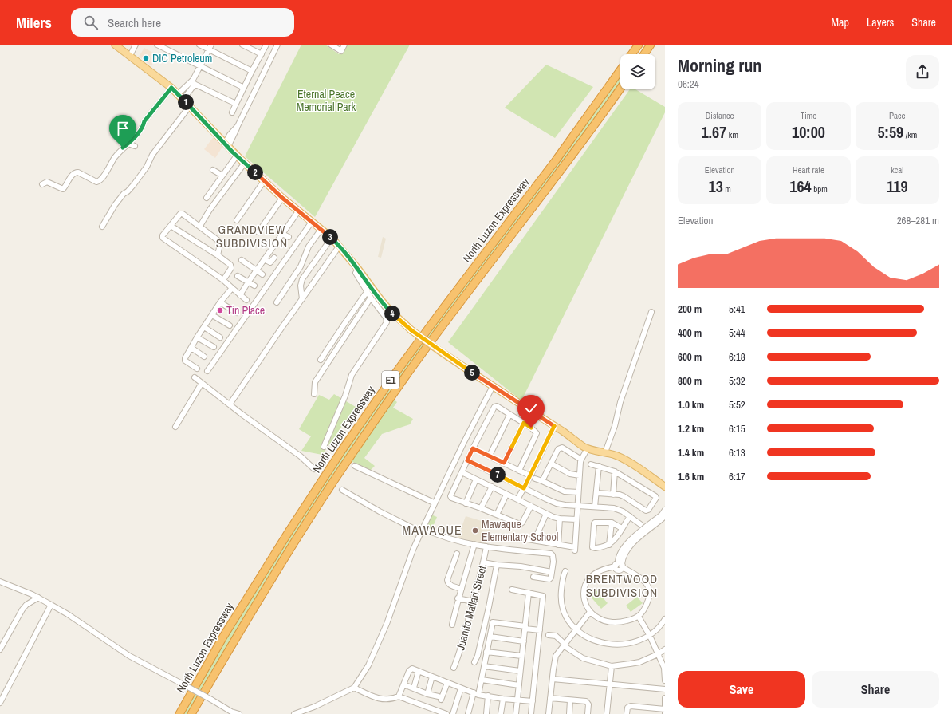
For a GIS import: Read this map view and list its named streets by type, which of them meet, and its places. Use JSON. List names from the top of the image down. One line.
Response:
{"streets":{"highway":["North Luzon Expressway","E1"],"street":["Juanito Mallari Street"]},"districts":["GRANDVIEW SUBDIVISION","MAWAQUE","BRENTWOOD SUBDIVISION"],"parks":["Eternal Peace Memorial Park"],"places":["DIC Petroleum","Tin Place","Mawaque Elementary School"],"page":{"header":"Milers","search":"Search here","nav":["Map","Layers","Share"],"heading":["Morning run","06:24"],"pins":["1","2","3","4","5","7"],"stats":[["Distance","1.67 km"],["Time","10:00"],["Pace","5:59 /km"],["Elevation","13 m"],["Heart rate","164 bpm"],["kcal","119"]],"chart":["Elevation","268–281 m"],"list":[{"name":"200 m","note":"5:41"},{"name":"400 m","note":"5:44"},{"name":"600 m","note":"6:18"},{"name":"800 m","note":"5:32"},{"name":"1.0 km","note":"5:52"},{"name":"1.2 km","note":"6:15"},{"name":"1.4 km","note":"6:13"},{"name":"1.6 km","note":"6:17"}],"buttons":["Save","Share"]}}
